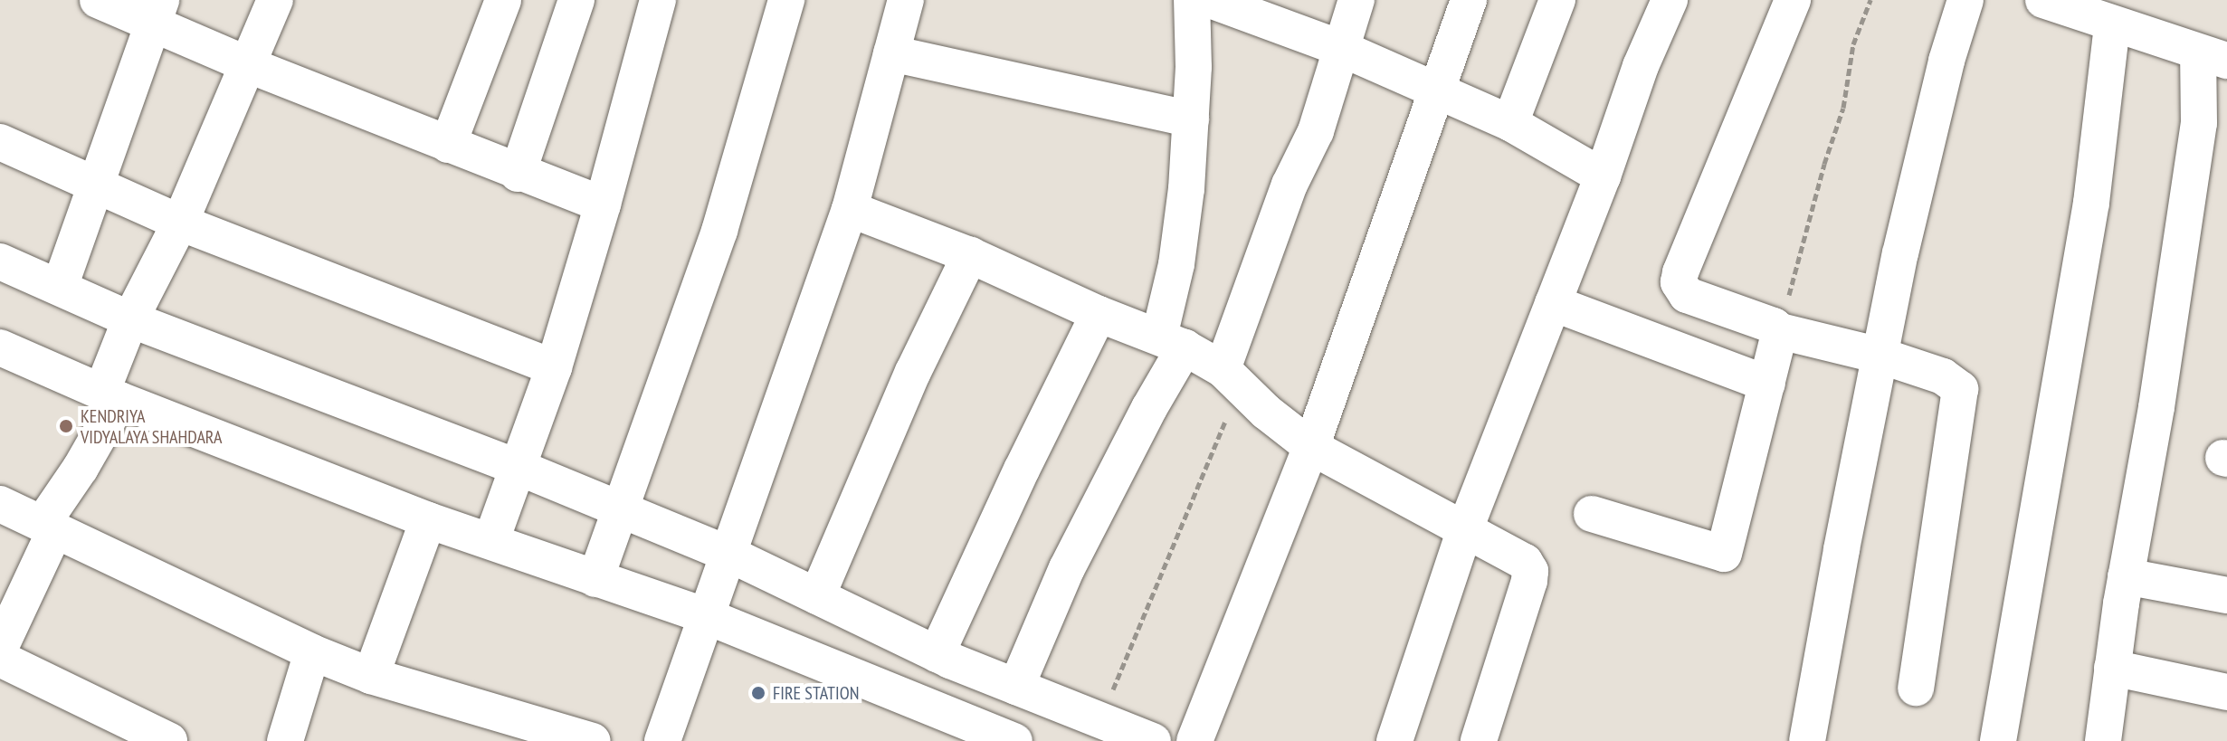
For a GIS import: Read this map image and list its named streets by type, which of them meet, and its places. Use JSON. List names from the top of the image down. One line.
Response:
{"places":["KENDRIYA VIDYALAYA SHAHDARA","FIRE STATION"]}
